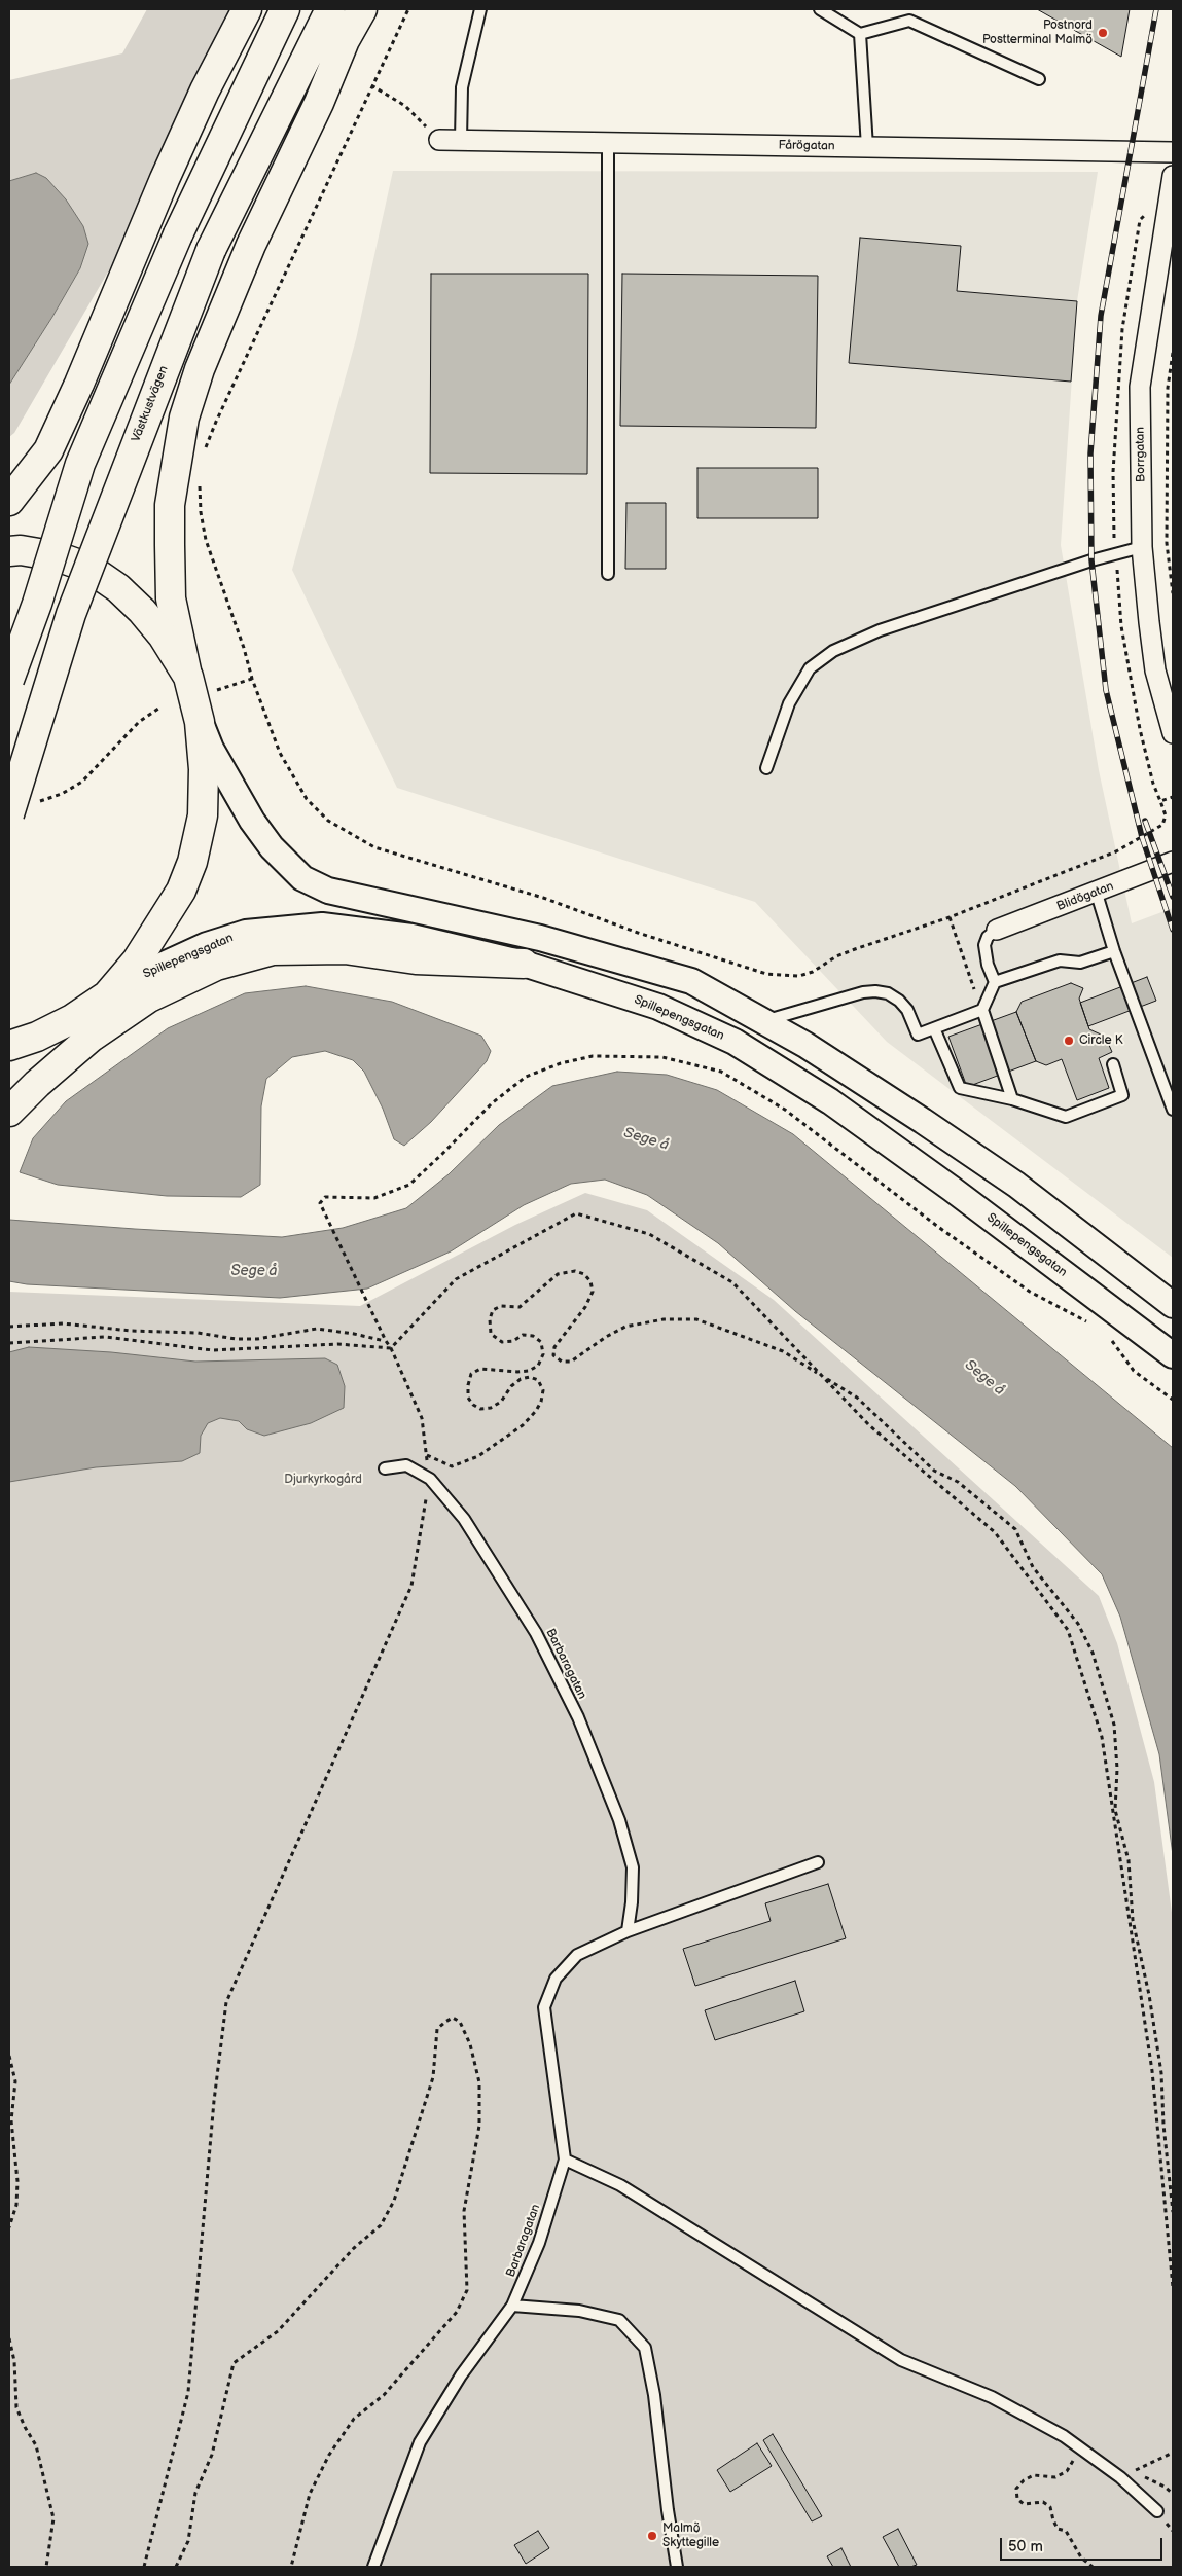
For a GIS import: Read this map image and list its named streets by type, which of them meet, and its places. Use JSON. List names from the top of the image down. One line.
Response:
{"streets":{"main road":["Västkustvägen"],"street":["Fårögatan","Borrgatan","Blidögatan","Spillepengsgatan"],"lane":["Barbaragatan"]},"water":["Sege å"],"parks":["Djurkyrkogård"],"places":["Postnord Postterminal Malmö","Circle K","Malmö Skyttegille"],"scale_bar":"50 m"}
